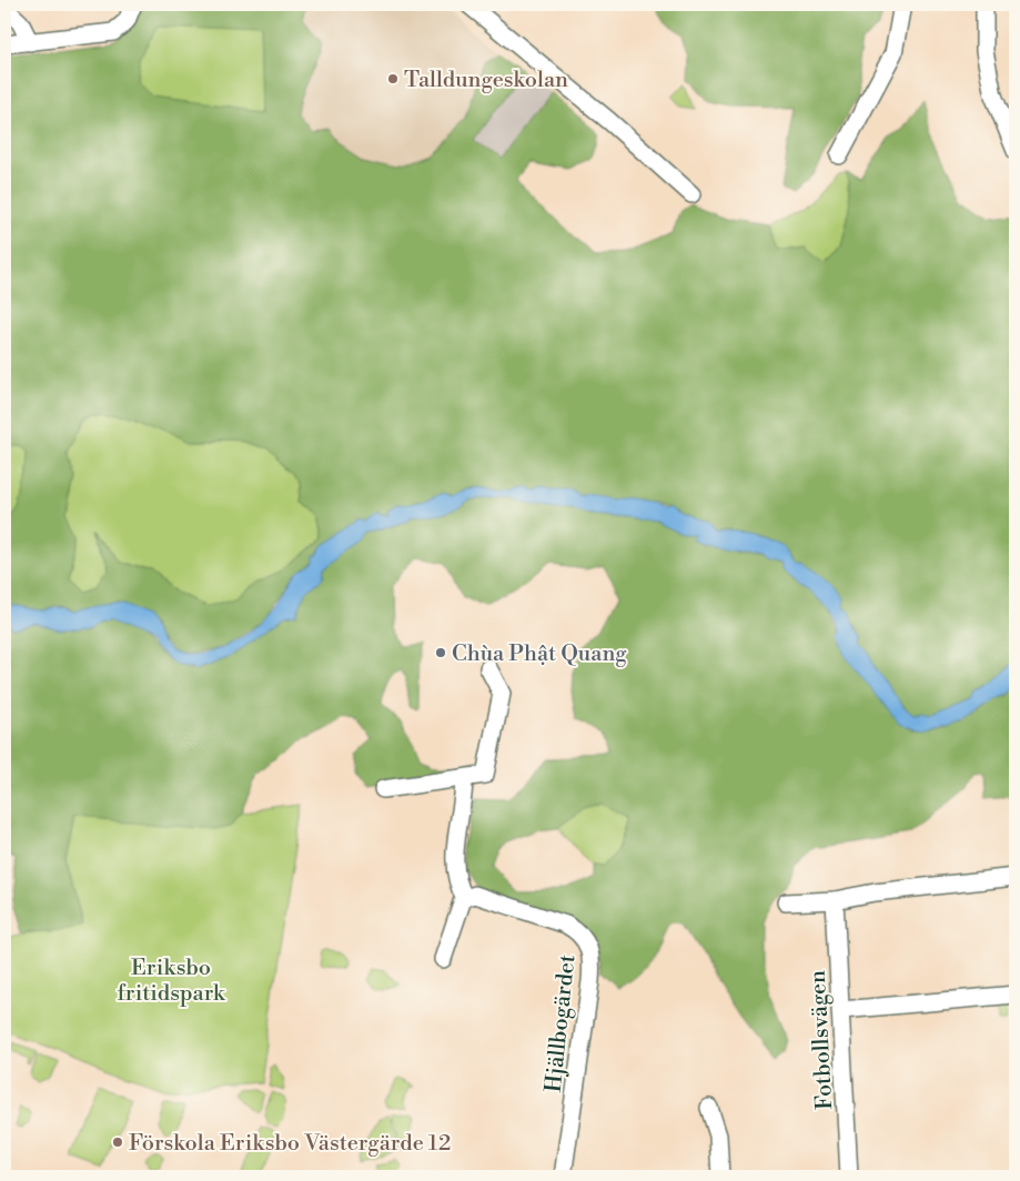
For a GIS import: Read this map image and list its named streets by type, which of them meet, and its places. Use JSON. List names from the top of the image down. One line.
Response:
{"streets":{"street":["Hjällbogärdet","Fotbollsvägen"]},"parks":["Eriksbo fritidspark"],"places":["Talldungeskolan","Chùa Phật Quang","Förskola Eriksbo Västergärde 12"]}
